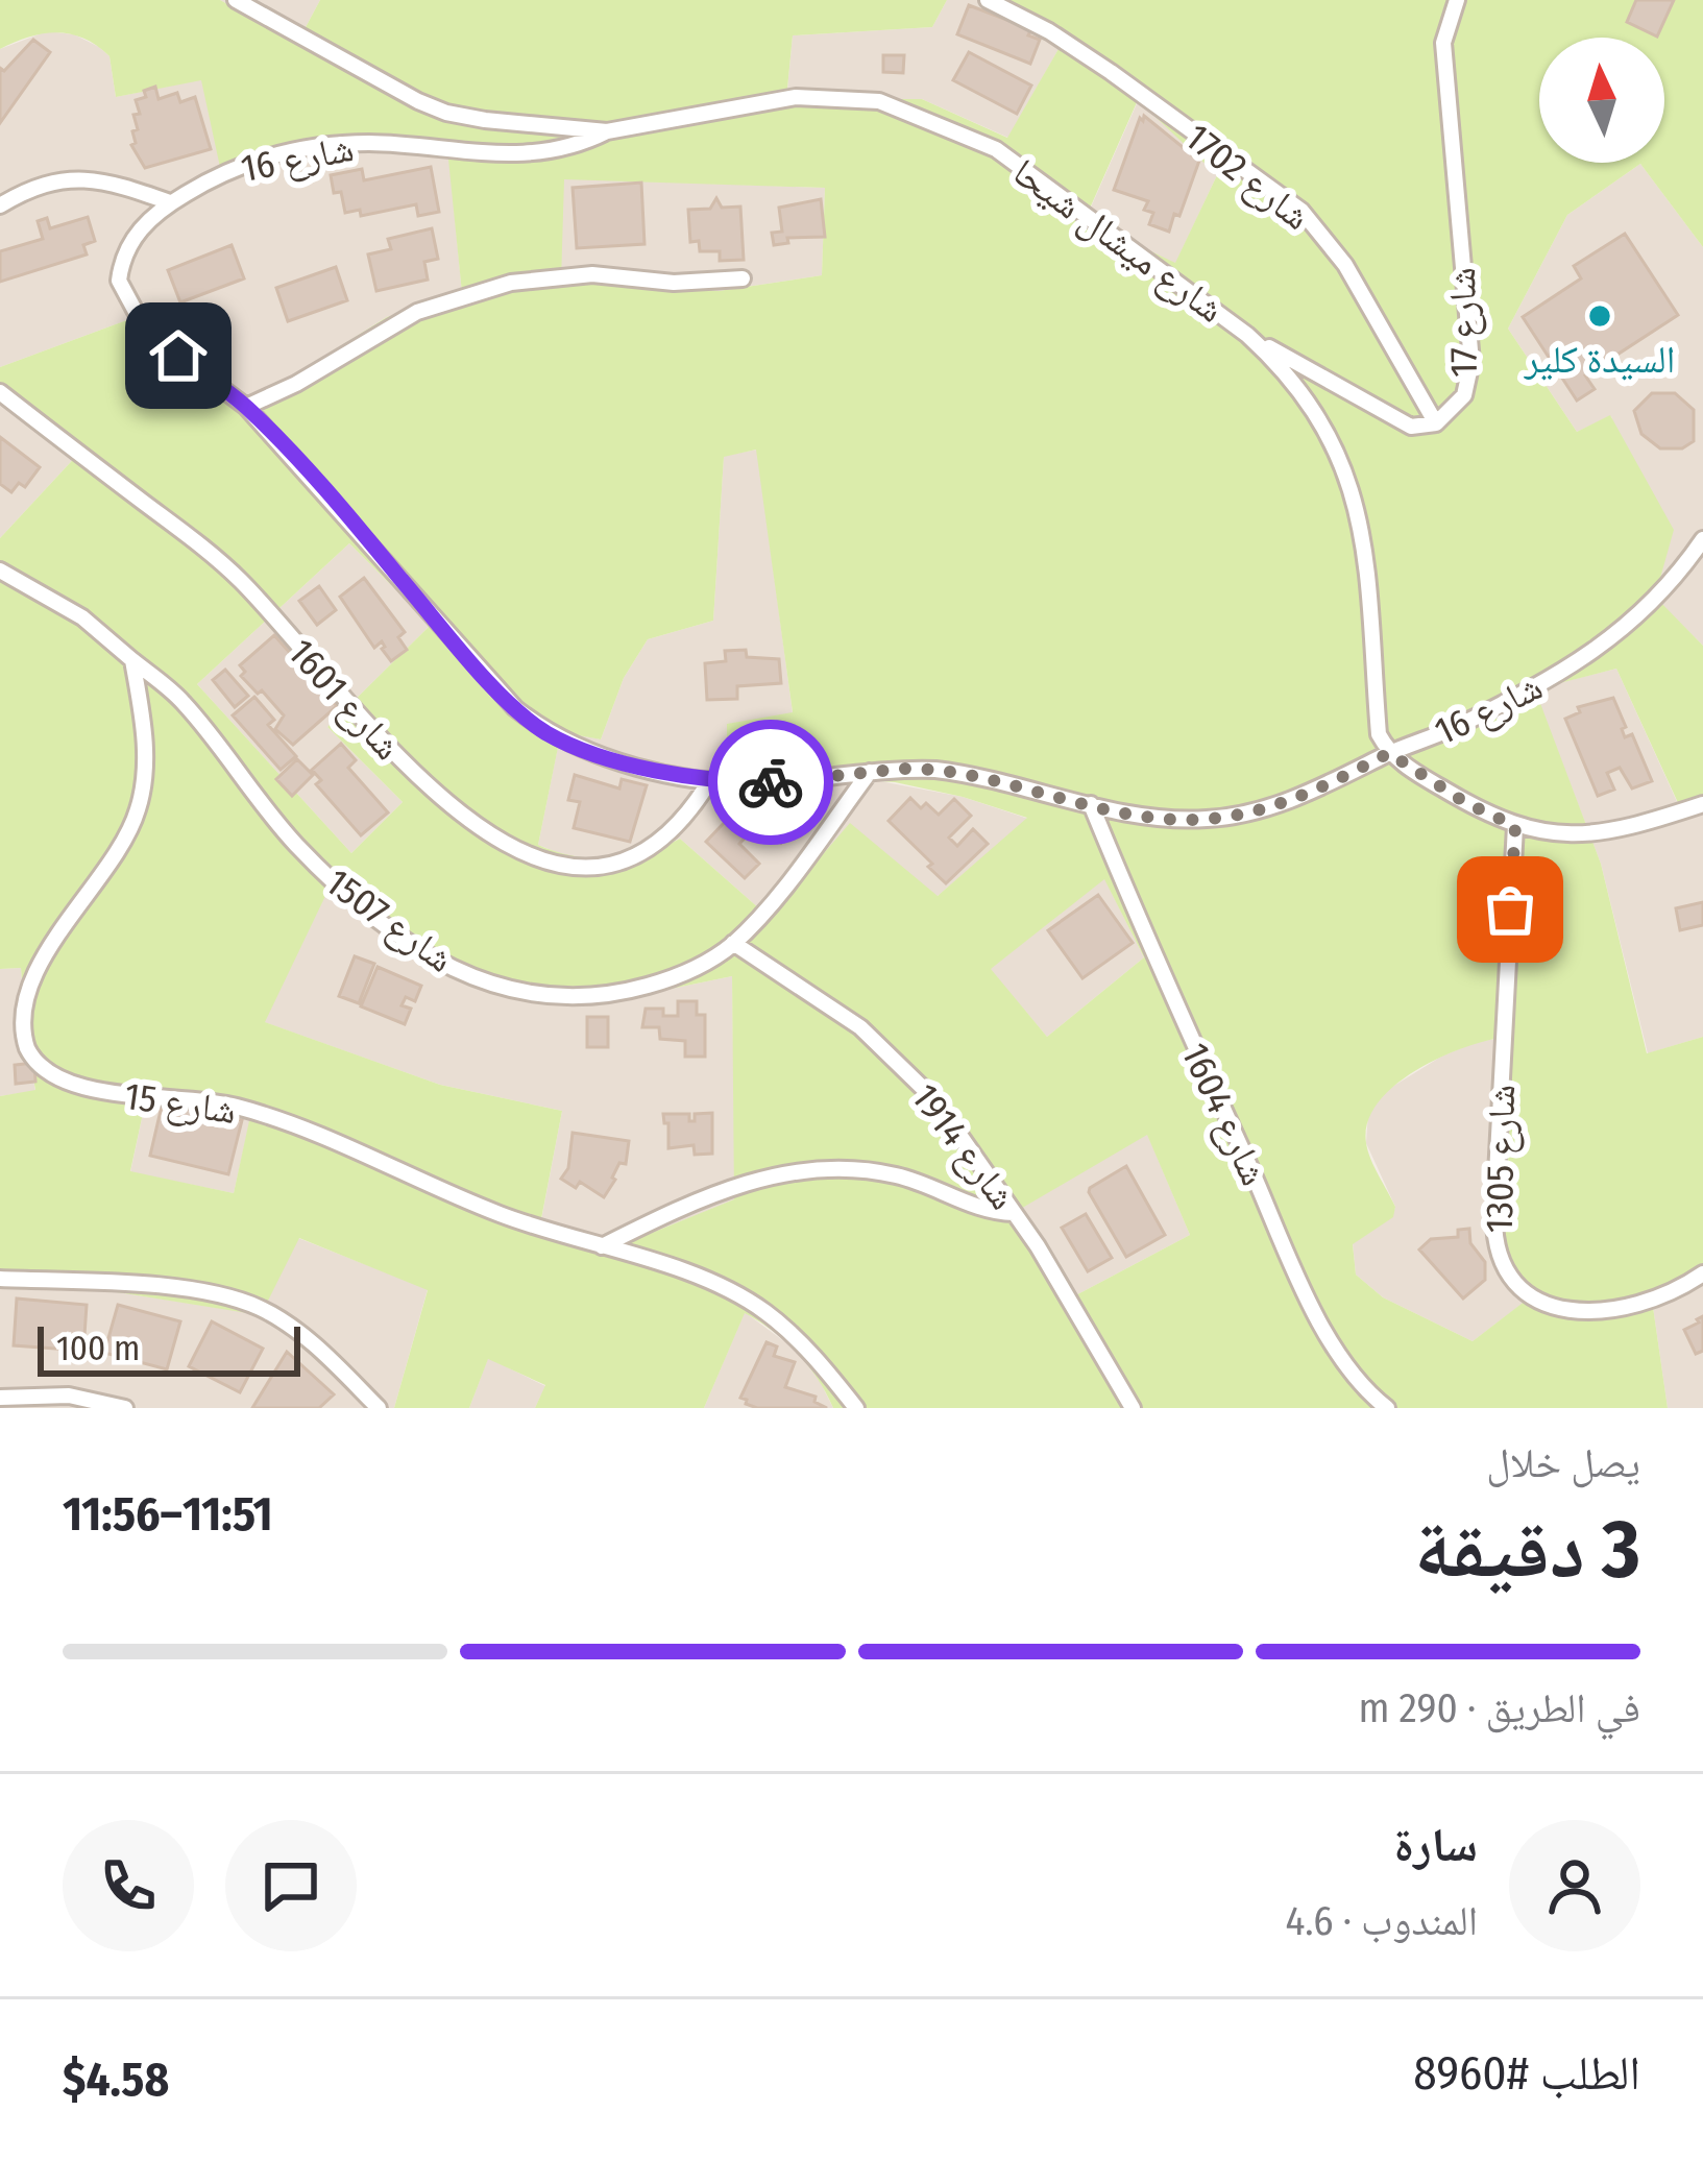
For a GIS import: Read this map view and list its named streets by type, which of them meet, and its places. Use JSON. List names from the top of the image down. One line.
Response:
{"streets":{"street":["شارع 16","شارع 1702","شارع ميشال شيحا","شارع 17","شارع 1601","شارع 1507","شارع 15","شارع 1604","شارع 1914","شارع 1305"]},"crossings":[["شارع 16","شارع ميشال شيحا"],["شارع 16","شارع 1601"],["شارع 16","شارع 1507"],["شارع 16","شارع 1604"],["شارع 1702","شارع 17"],["شارع ميشال شيحا","شارع 17"],["شارع 1507","شارع 15"],["شارع 1507","شارع 1914"]],"places":["السيدة كلير"],"scale_bar":"100 m","north":"top","page":{"scale":"100 m","heading":["3 دقيقة","يصل خلال","11:51–11:56"],"panel":["سارة","المندوب · 4.6","الطلب #8960","$4.58"],"bar":"في الطريق · 290 m"}}
